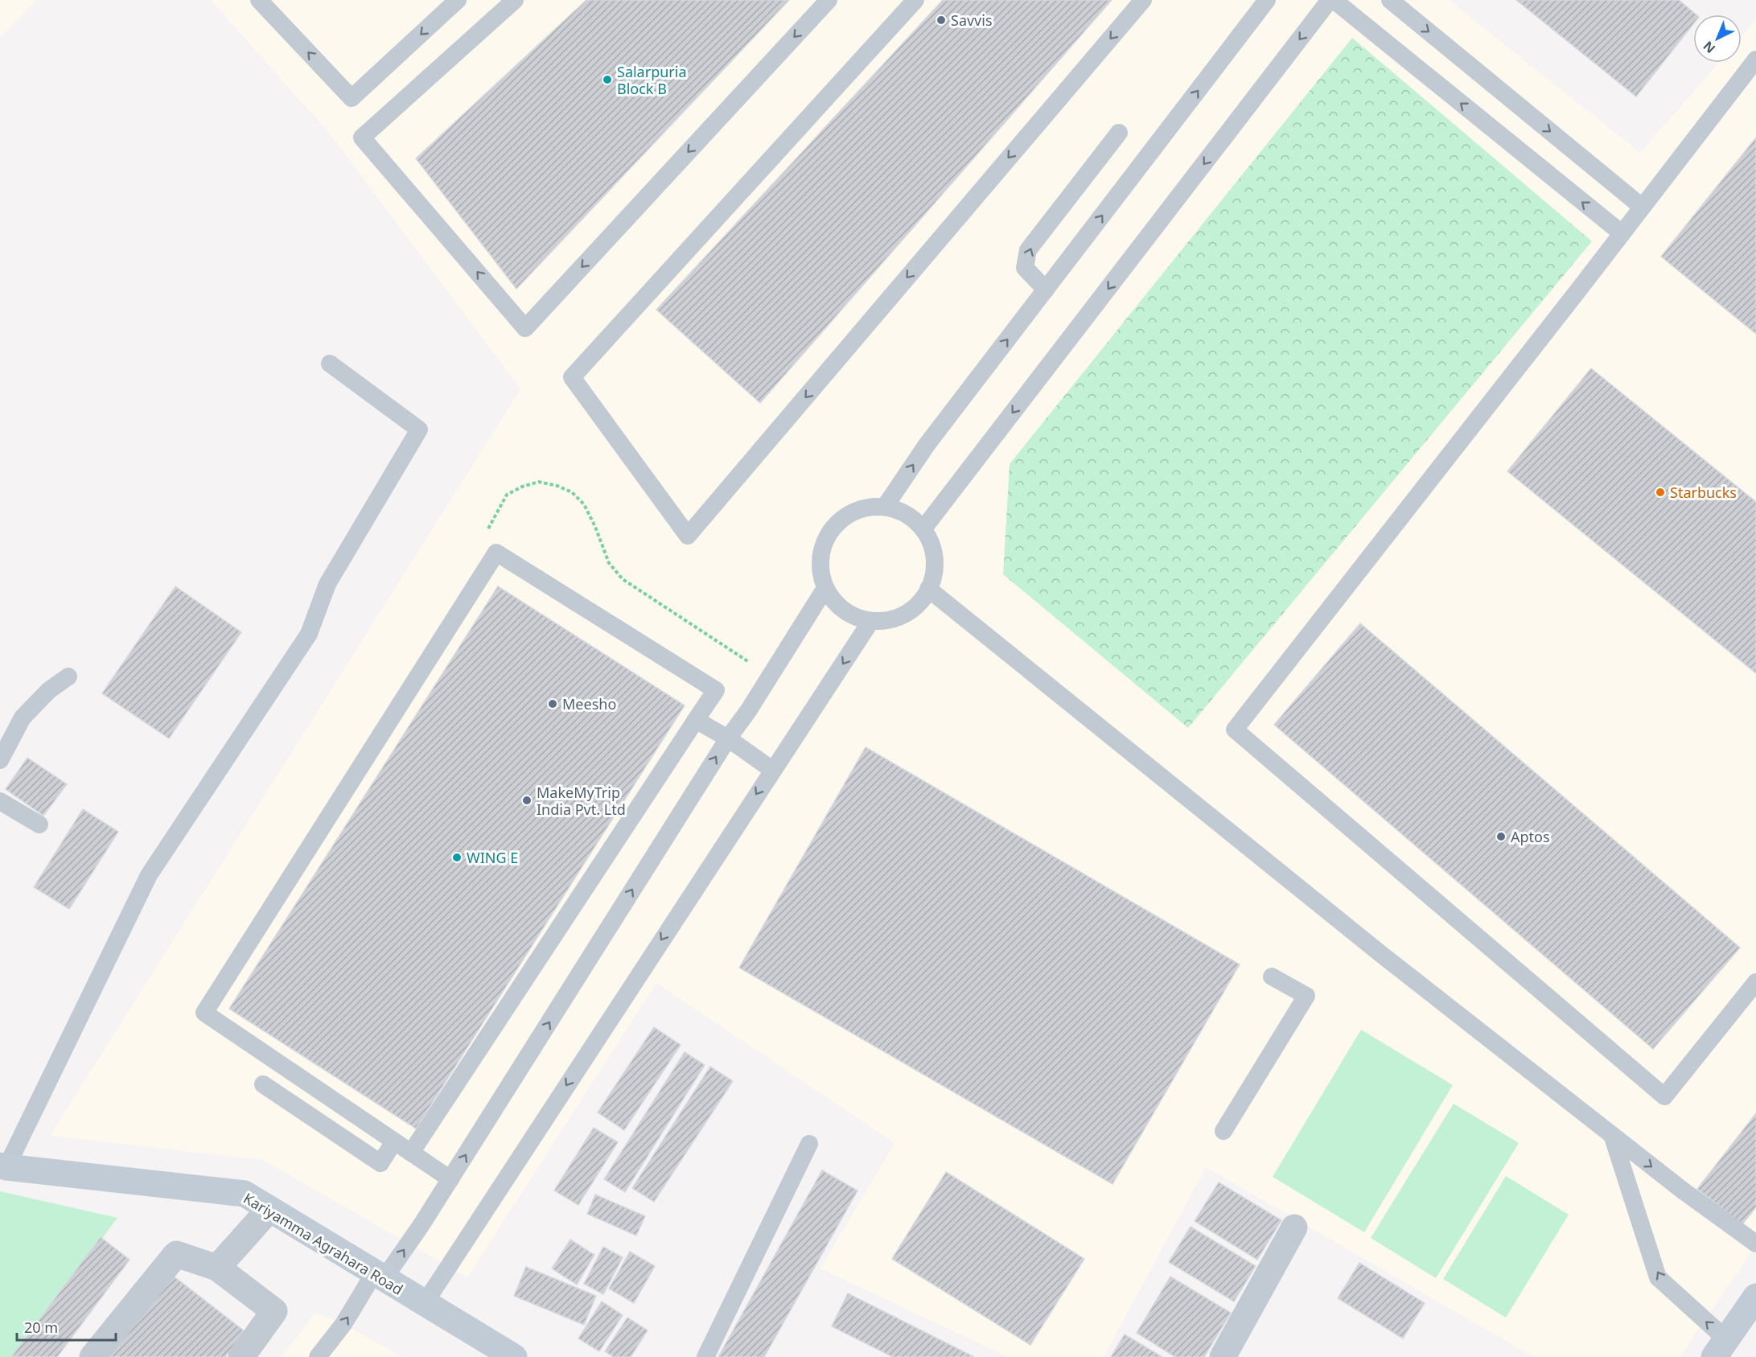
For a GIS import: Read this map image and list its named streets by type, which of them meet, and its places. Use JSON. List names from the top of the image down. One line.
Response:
{"streets":{"street":["Kariyamma Agrahara Road"]},"places":["Savvis","Salarpuria Block B","Starbucks","Meesho","MakeMyTrip India Pvt. Ltd","Aptos","WING E"],"scale_bar":"20 m","north":"bottom left"}
